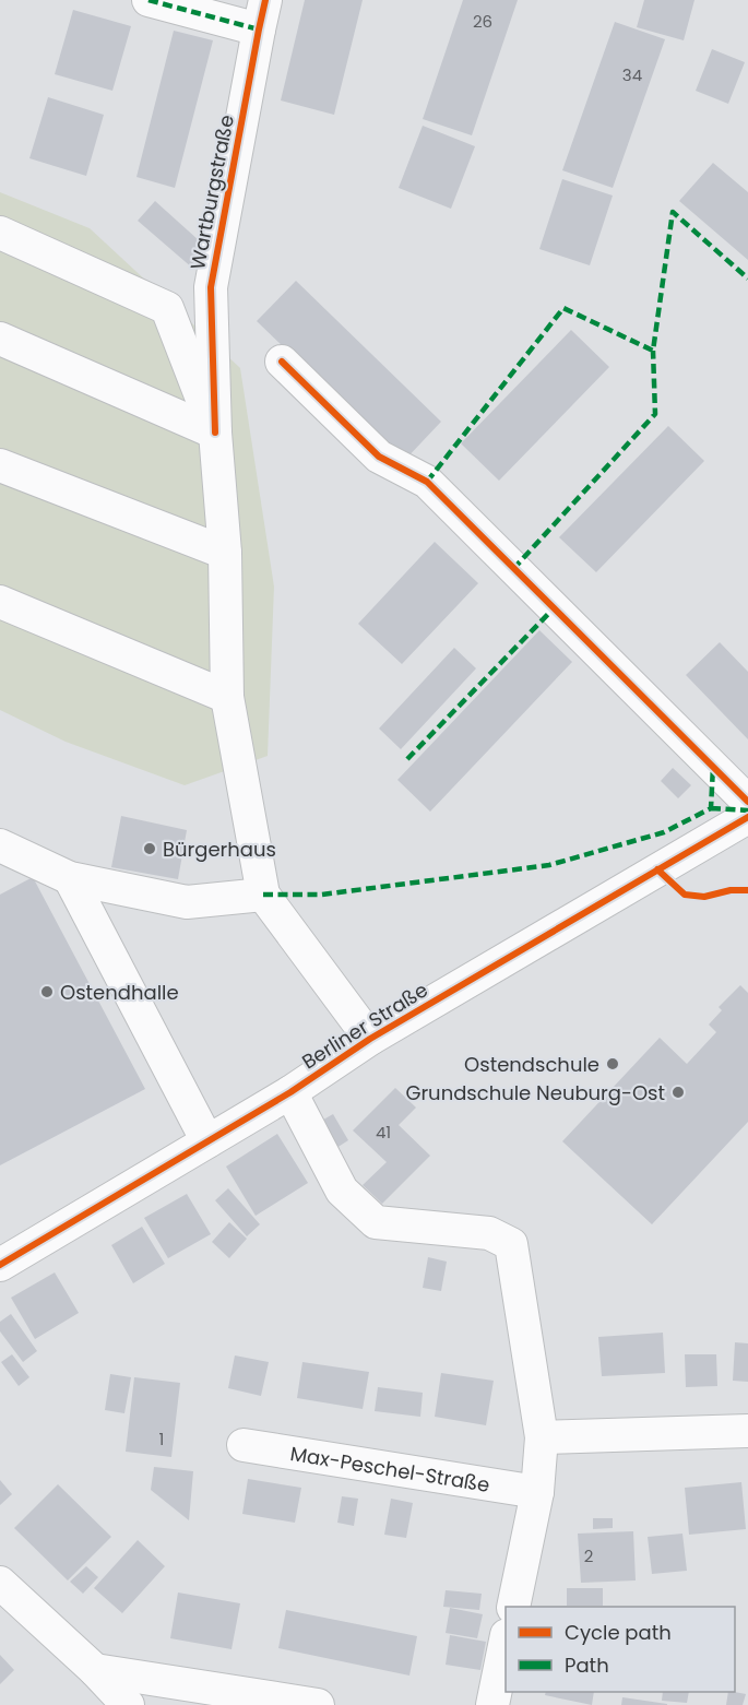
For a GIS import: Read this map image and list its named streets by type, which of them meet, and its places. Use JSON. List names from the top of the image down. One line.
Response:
{"streets":{"street":["Wartburgstraße","Berliner Straße","Max-Peschel-Straße"]},"places":["Bürgerhaus","Ostendhalle","Ostendschule","Grundschule Neuburg-Ost"],"house_numbers":["26","34","41","1","2"],"legend":["Cycle path","Path"]}
